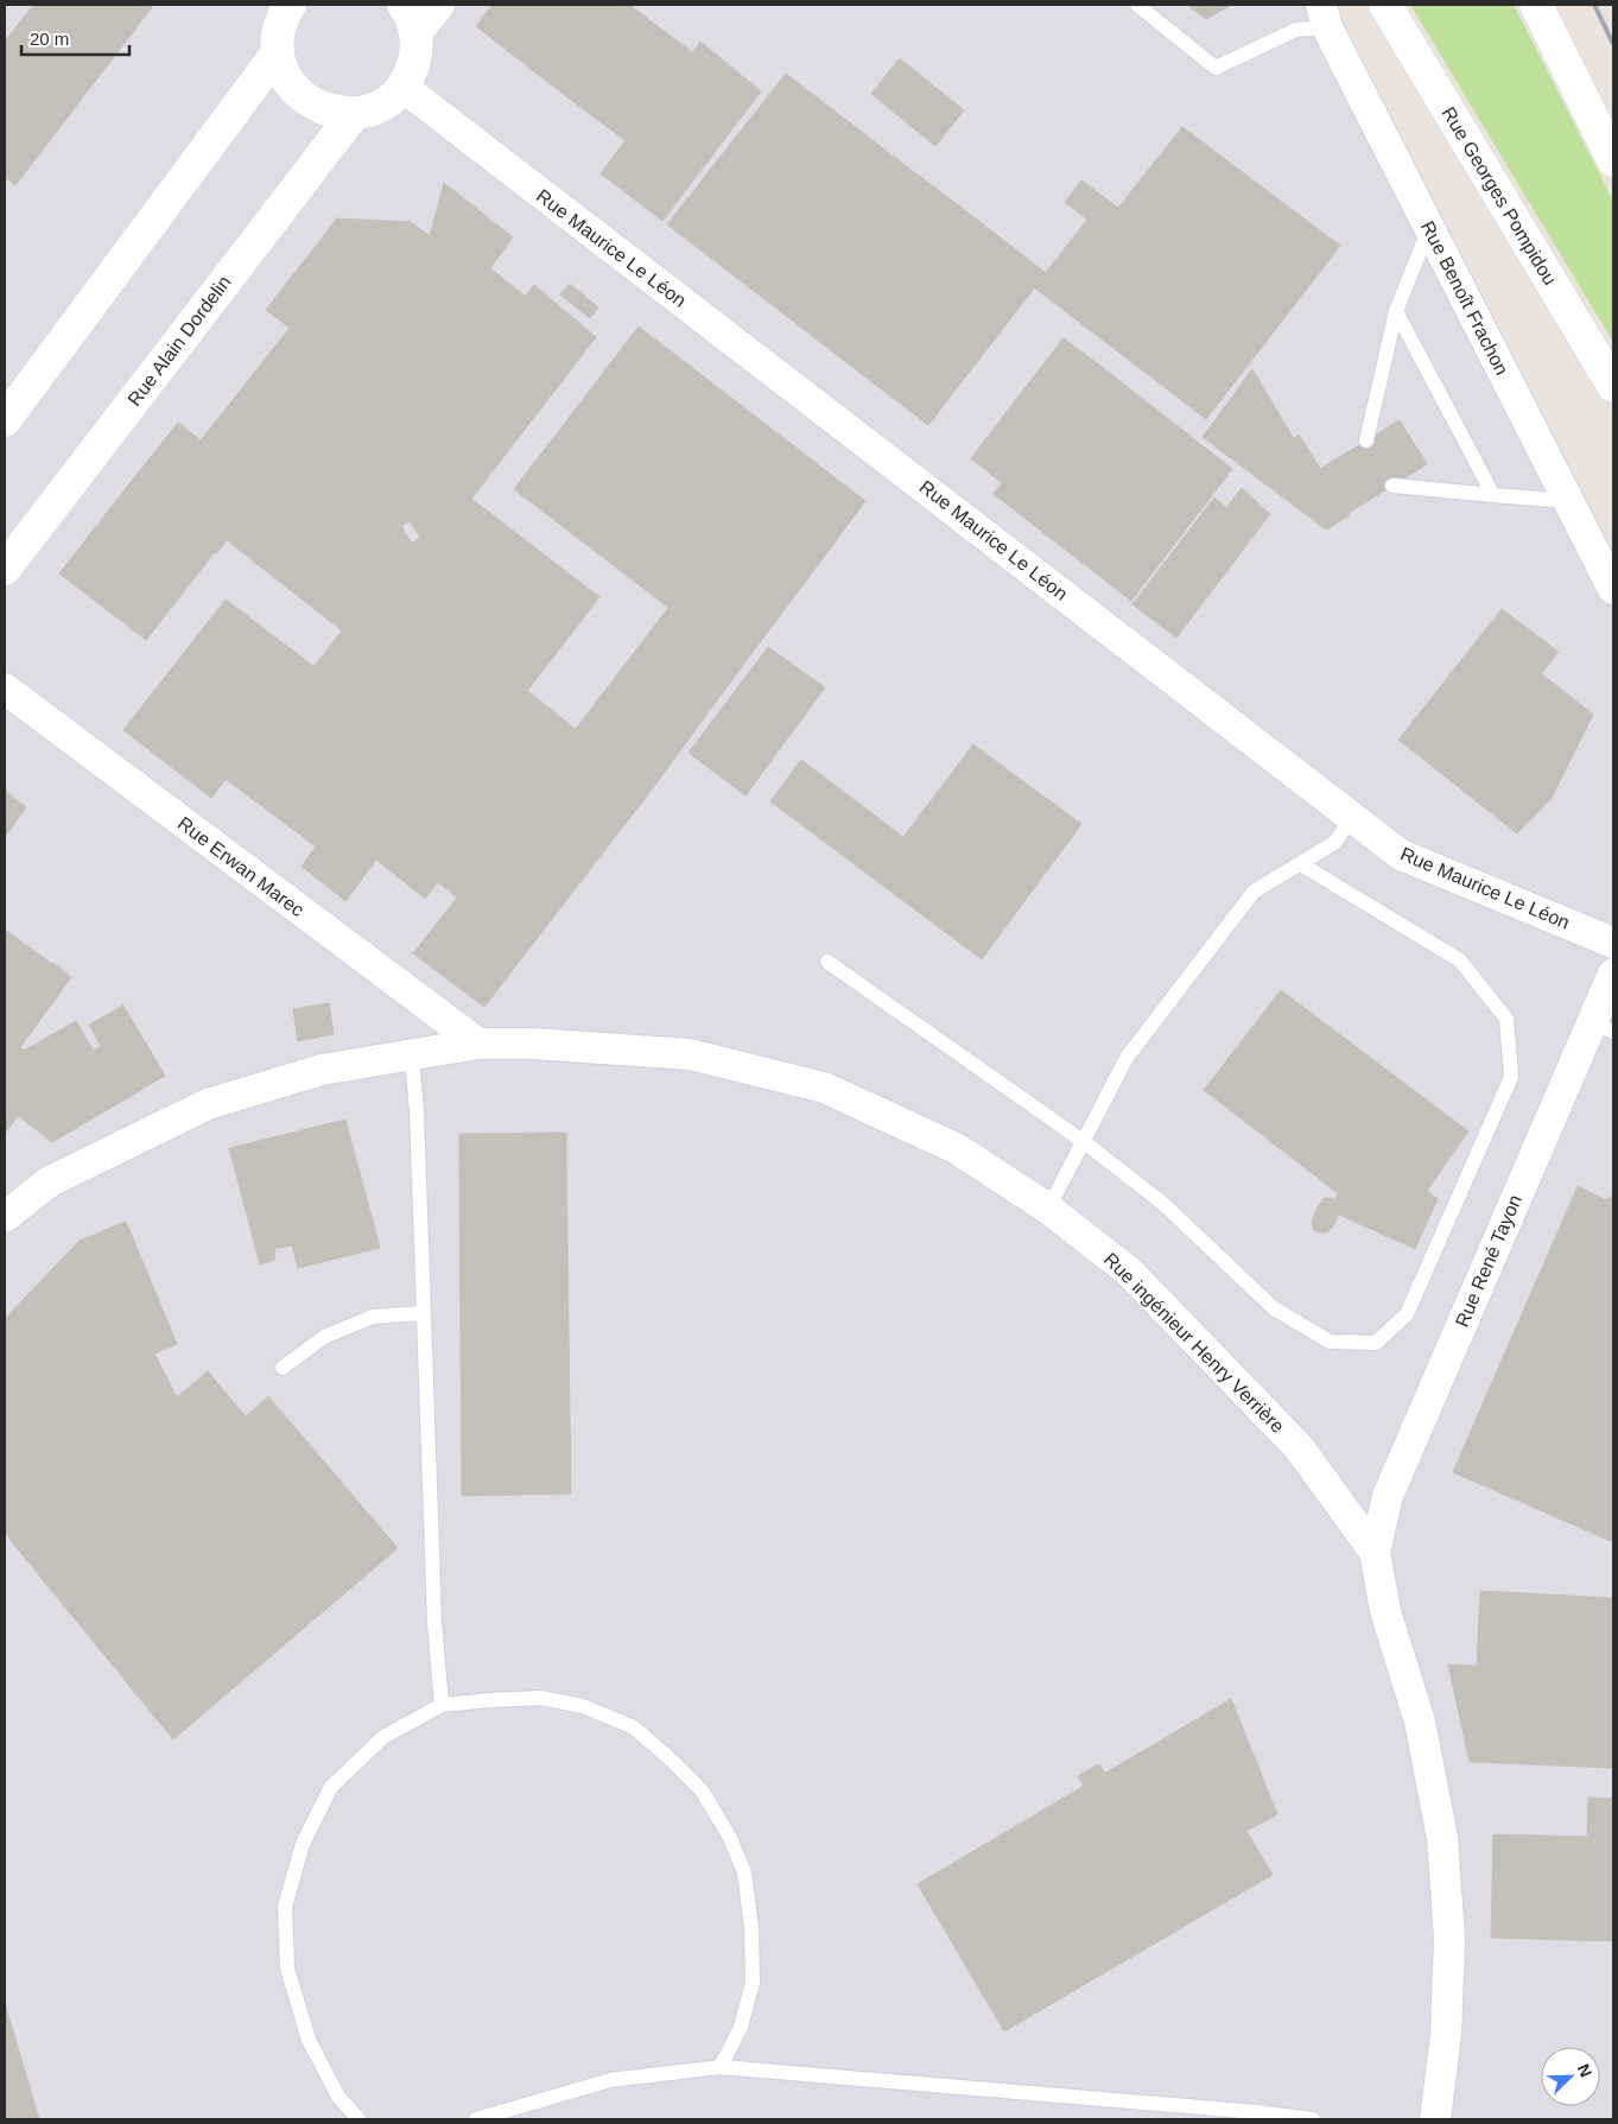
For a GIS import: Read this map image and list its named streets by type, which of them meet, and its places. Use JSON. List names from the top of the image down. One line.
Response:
{"streets":{"street":["Rue Georges Pompidou","Rue Maurice Le Léon","Rue Benoît Frachon","Rue Alain Dordelin","Rue Erwan Marec","Rue René Tayon","Rue ingénieur Henry Verrière"]},"crossings":[["Rue Erwan Marec","Rue ingénieur Henry Verrière"],["Rue René Tayon","Rue ingénieur Henry Verrière"]],"scale_bar":"20 m","north":"top right"}
